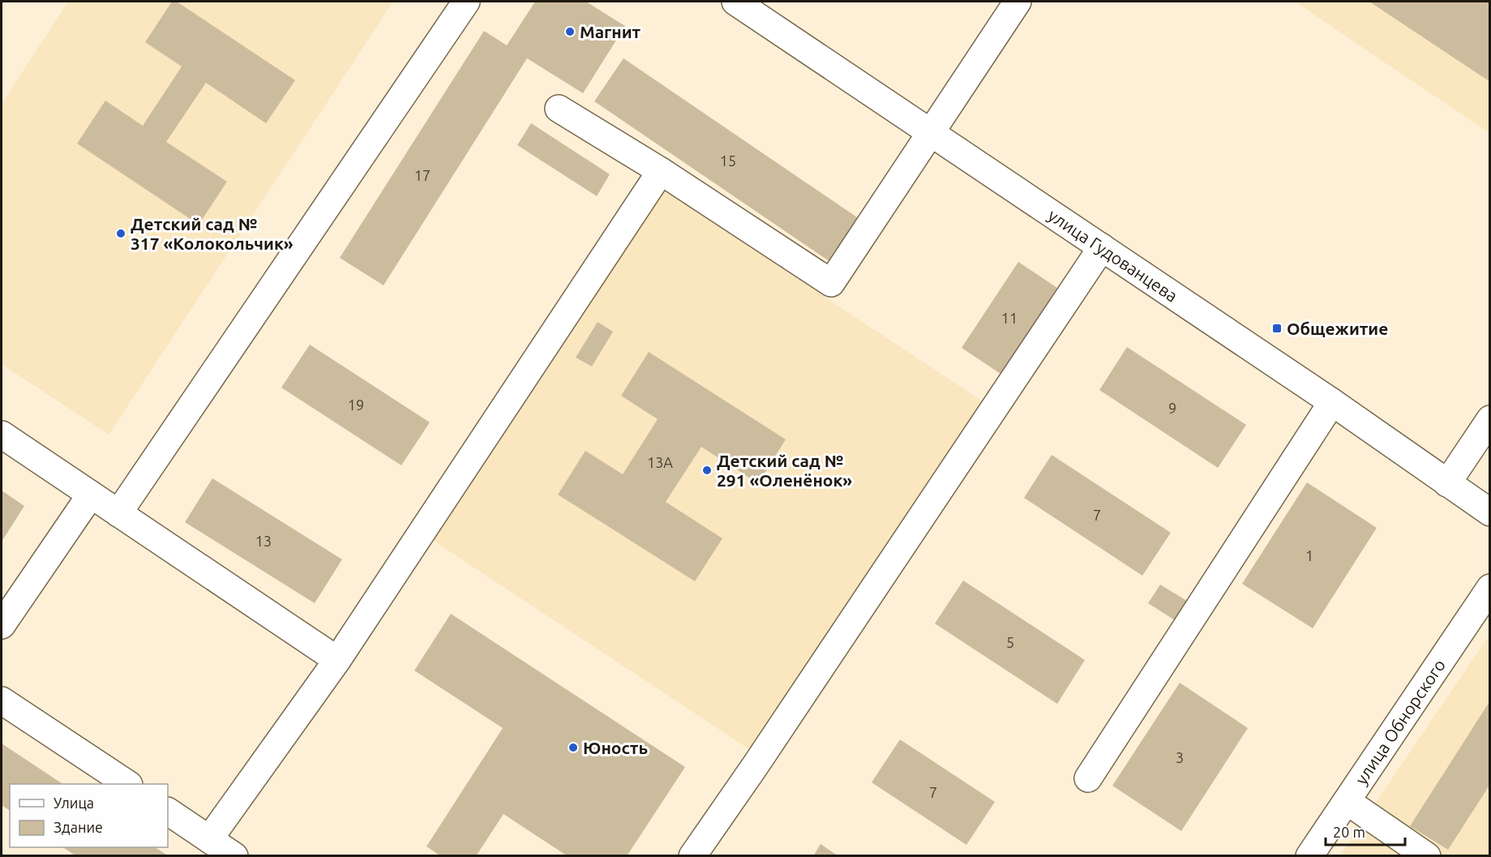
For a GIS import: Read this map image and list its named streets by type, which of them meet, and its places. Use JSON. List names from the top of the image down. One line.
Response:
{"streets":{"street":["улица Гудованцева","улица Обнорского"]},"places":{"other":["Магнит","Детский сад № 317 «Колокольчик»","Детский сад № 291 «Оленёнок»","Юность"],"transit":["Общежитие"]},"house_numbers":["15","17","11","19","9","13А","7","13","1","5","3","7"],"legend":["Улица","Здание"],"scale_bar":"20 m"}
